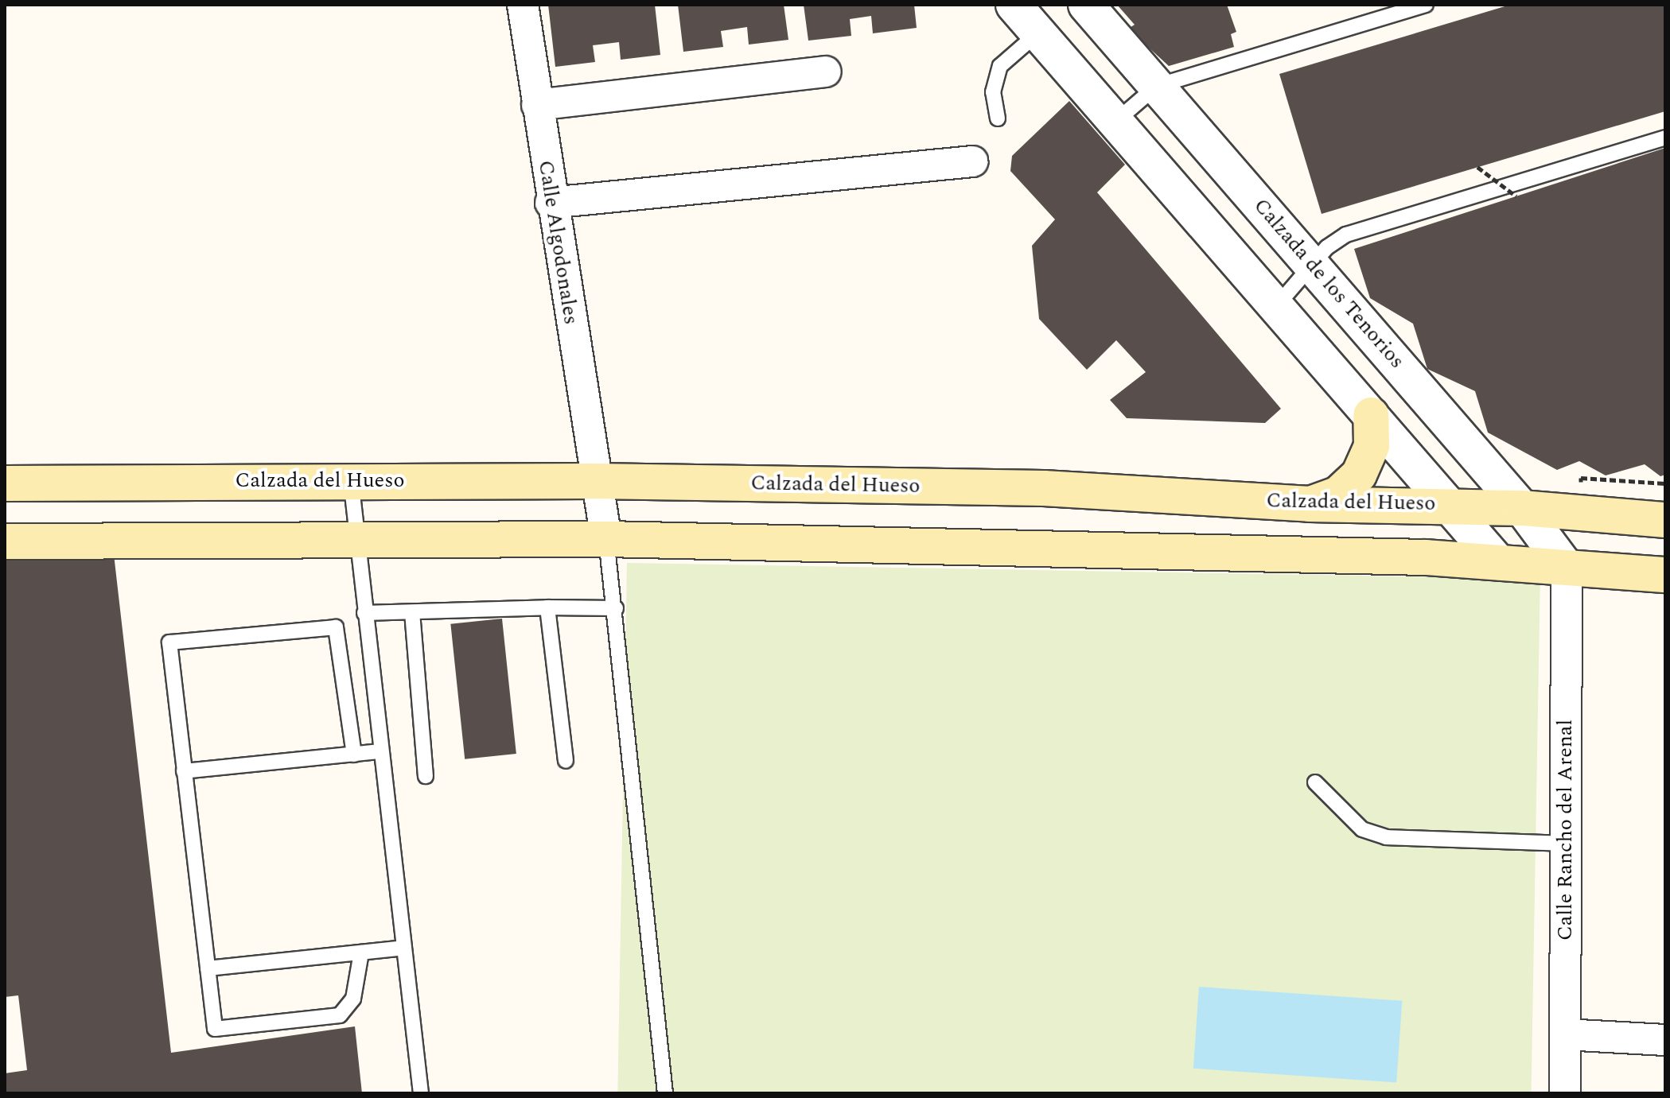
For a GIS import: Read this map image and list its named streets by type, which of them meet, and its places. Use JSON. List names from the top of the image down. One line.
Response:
{"streets":{"main road":["Calzada del Hueso"],"street":["Calle Algodonales","Calzada de los Tenorios","Calle Rancho del Arenal"]},"crossings":[["Calle Algodonales","Calzada del Hueso"],["Calzada de los Tenorios","Calzada del Hueso"],["Calzada de los Tenorios","Calle Rancho del Arenal"]]}
